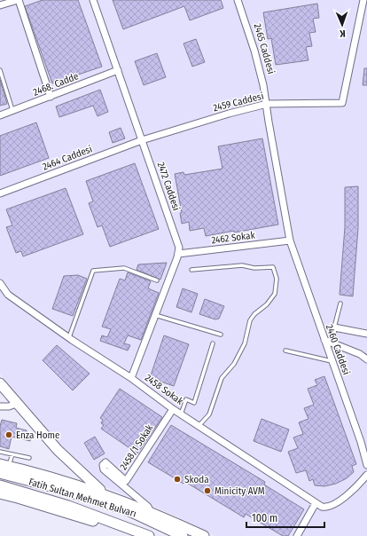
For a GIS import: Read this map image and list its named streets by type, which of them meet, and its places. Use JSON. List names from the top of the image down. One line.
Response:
{"streets":{"highway":["Fatih Sultan Mehmet Bulvarı"],"street":["2465 Caddesi","2468. Cadde","2459 Caddesi","2464 Caddesi","2472 Caddesi","2462 Sokak","2460 Caddesi","2458 Sokak","2458/1 Sokak"]},"crossings":[["2465 Caddesi","2459 Caddesi"],["2465 Caddesi","2462 Sokak"],["2465 Caddesi","2460 Caddesi"],["2468. Cadde","2472 Caddesi"],["2459 Caddesi","2464 Caddesi"],["2459 Caddesi","2472 Caddesi"],["2464 Caddesi","2472 Caddesi"],["2472 Caddesi","2462 Sokak"],["2462 Sokak","2460 Caddesi"],["2458 Sokak","2458/1 Sokak"]],"places":["Enza Home","Skoda","Minicity AVM"],"scale_bar":"100 m","north":"bottom"}
